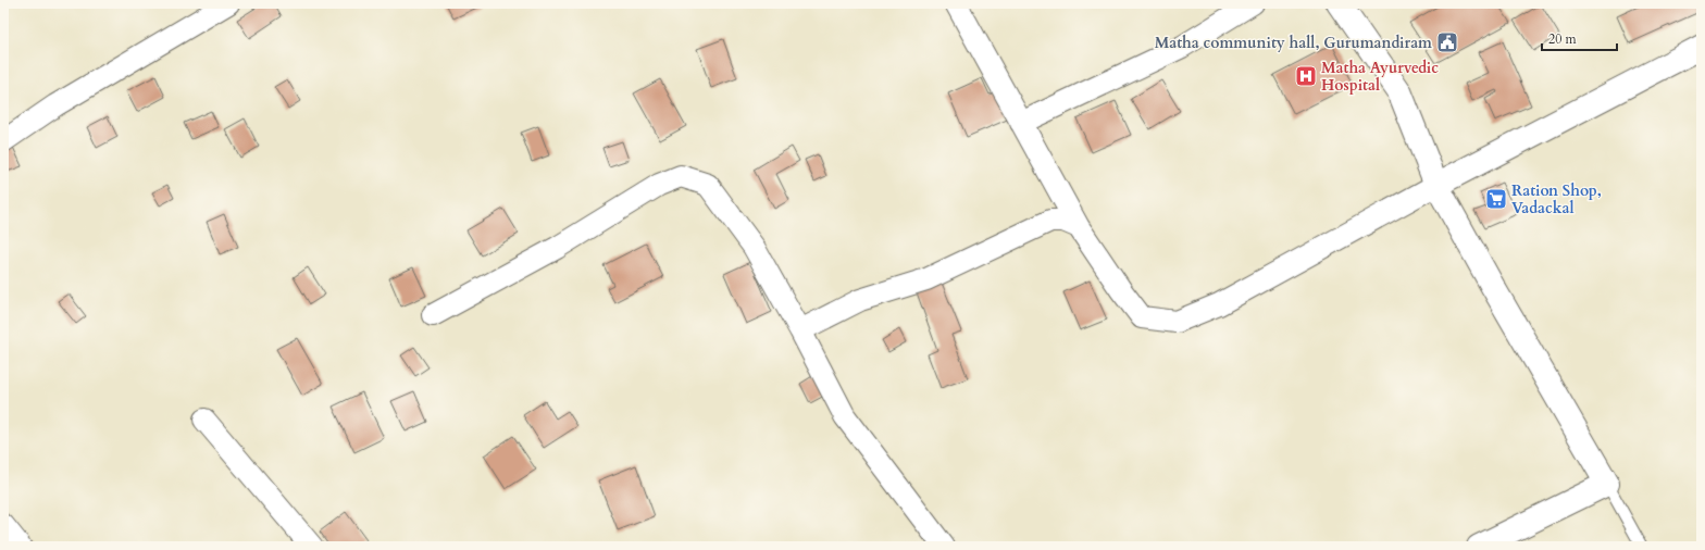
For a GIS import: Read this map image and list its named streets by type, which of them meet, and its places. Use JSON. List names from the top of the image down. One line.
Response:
{"places":{"public building":["Matha community hall, Gurumandiram"],"hospital":["Matha Ayurvedic Hospital"],"supermarket":["Ration Shop, Vadackal"]},"scale_bar":"20 m"}
